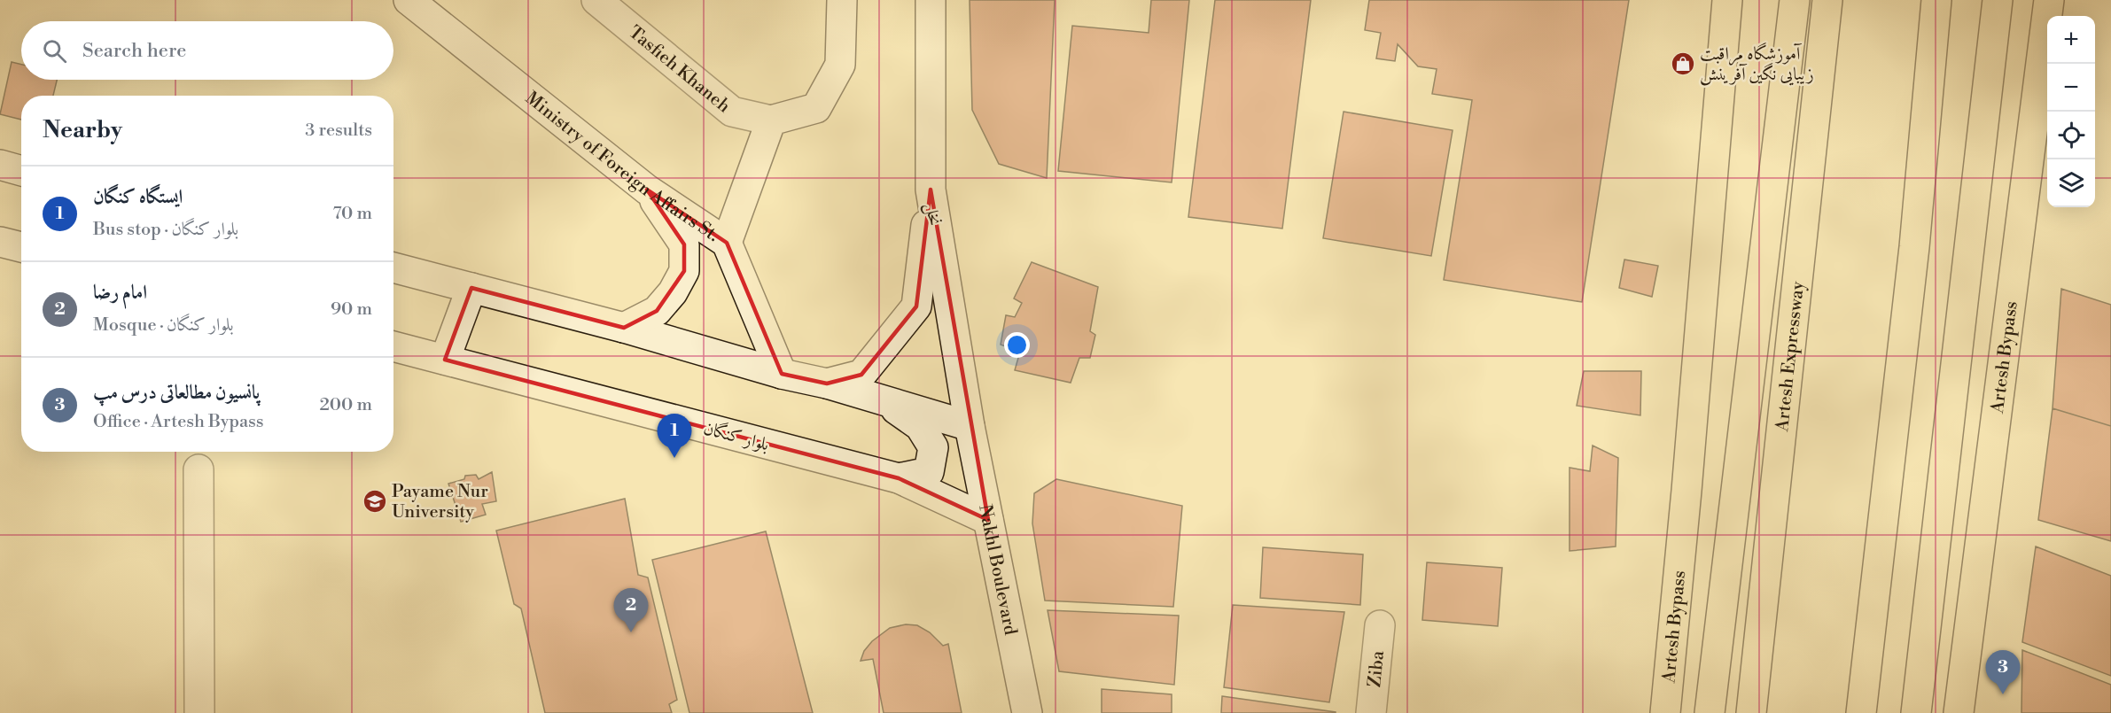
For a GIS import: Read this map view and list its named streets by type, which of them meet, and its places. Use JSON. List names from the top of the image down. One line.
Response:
{"streets":{"main road":["Tasfieh Khaneh","Ministry of Foreign Affairs St.","نخل","Artesh Expressway","Artesh Bypass","بلوار کنگان","Nakhl Boulevard","Ziba"]},"crossings":[["نخل","Nakhl Boulevard"],["بلوار کنگان","Nakhl Boulevard"]],"places":{"shop":["آموزشگاه مراقبت زیبایی نگین آفرینش"],"school or university":["Payame Nur University"]},"page":{"map_buttons":["+","−"],"search":"Search here","heading":["Nearby","3 results"],"list":[{"mark":"1","name":"ایستگاه کنگان","note":"Bus stop · بلوار کنگان","value":"70 m"},{"mark":"2","name":"امام رضا","note":"Mosque · بلوار کنگان","value":"90 m"},{"mark":"3","name":"پانسیون مطالعاتی درس مپ","note":"Office · Artesh Bypass","value":"200 m"}],"pins":["1","2","3"]}}
